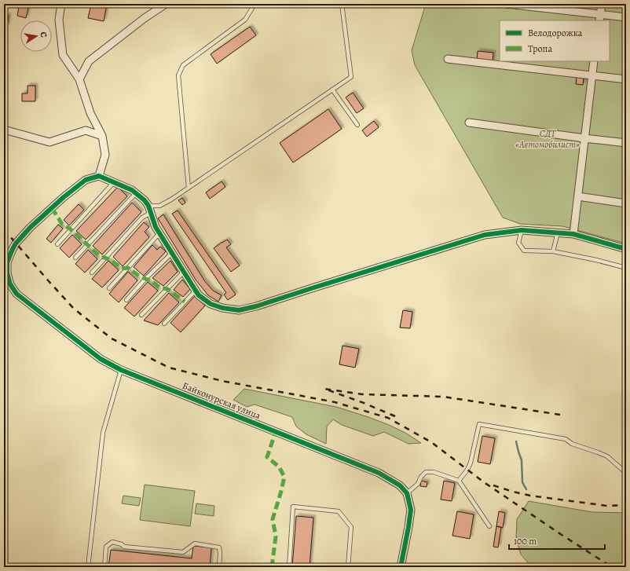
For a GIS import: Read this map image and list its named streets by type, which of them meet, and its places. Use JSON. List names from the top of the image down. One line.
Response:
{"streets":{"street":["Байконурская улица"]},"parks":["СДТ «Автомобилист»"],"legend":["Велодорожка","Тропа"],"scale_bar":"100 m","north":"right"}
